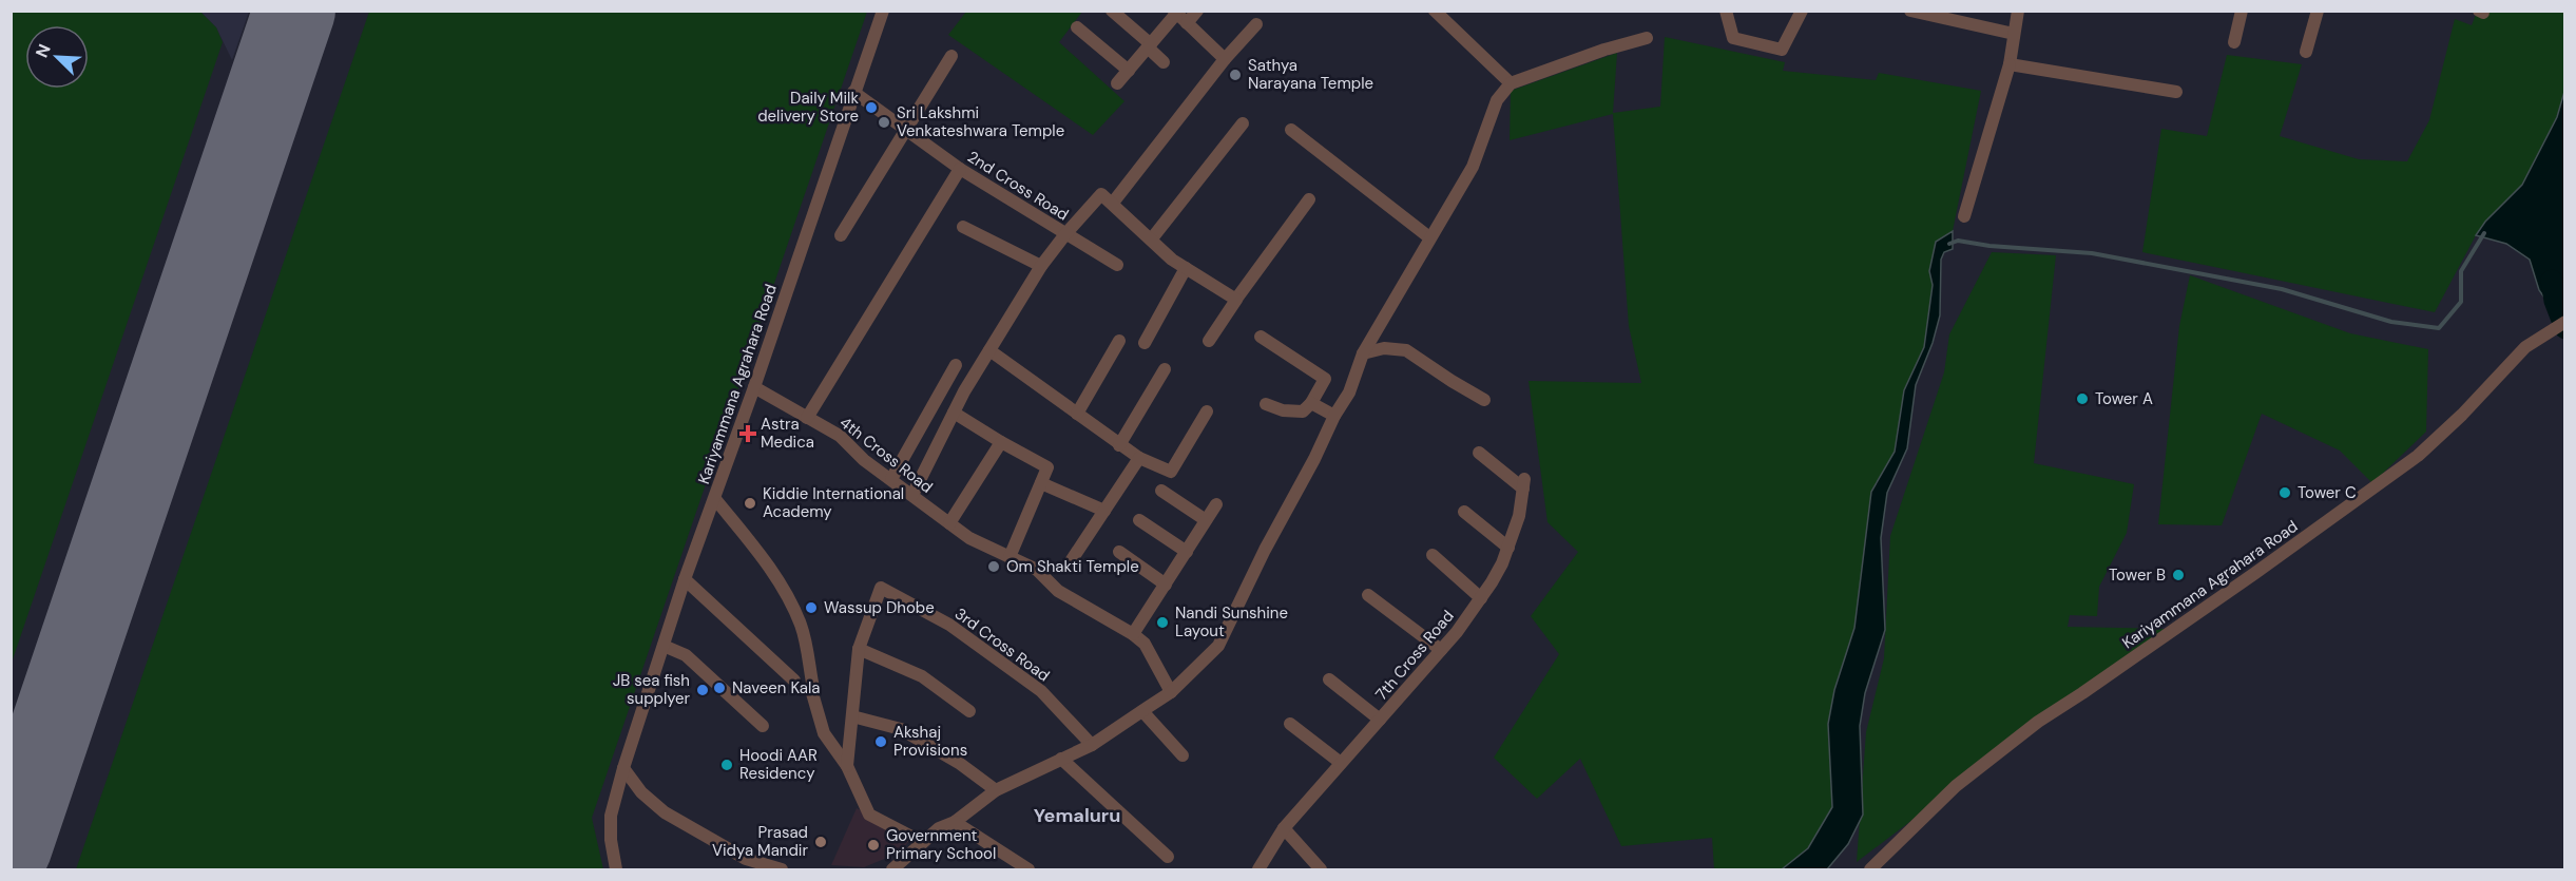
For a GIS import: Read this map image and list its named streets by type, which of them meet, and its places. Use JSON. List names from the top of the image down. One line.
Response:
{"streets":{"street":["2nd Cross Road","Kariyammana Agrahara Road","4th Cross Road","3rd Cross Road","7th Cross Road"]},"crossings":[["2nd Cross Road","Kariyammana Agrahara Road"],["Kariyammana Agrahara Road","4th Cross Road"]],"districts":["Yemaluru"],"places":{"other":["Sathya Narayana Temple","Daily Milk delivery Store","Sri Lakshmi Venkateshwara Temple","Tower A","Tower C","Kiddie International Academy","Om Shakti Temple","Tower B","Wassup Dhobe","Nandi Sunshine Layout","Naveen Kala","JB sea fish supplyer","Akshaj Provisions","Hoodi AAR Residency","Prasad Vidya Mandir","Government Primary School"],"health":["Astra Medica"]},"north":"top left"}
